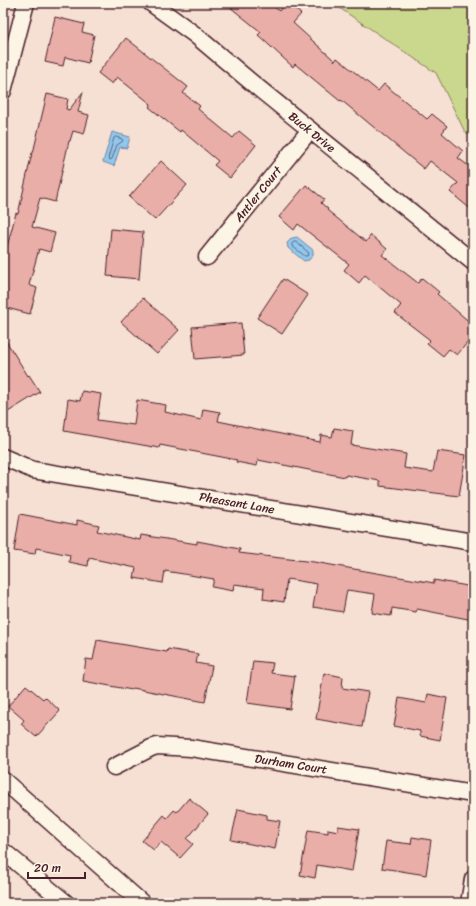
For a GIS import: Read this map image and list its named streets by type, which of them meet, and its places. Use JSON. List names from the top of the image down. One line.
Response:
{"streets":{"street":["Buck Drive","Antler Court","Pheasant Lane","Durham Court"]},"crossings":[["Buck Drive","Antler Court"]],"scale_bar":"20 m"}
